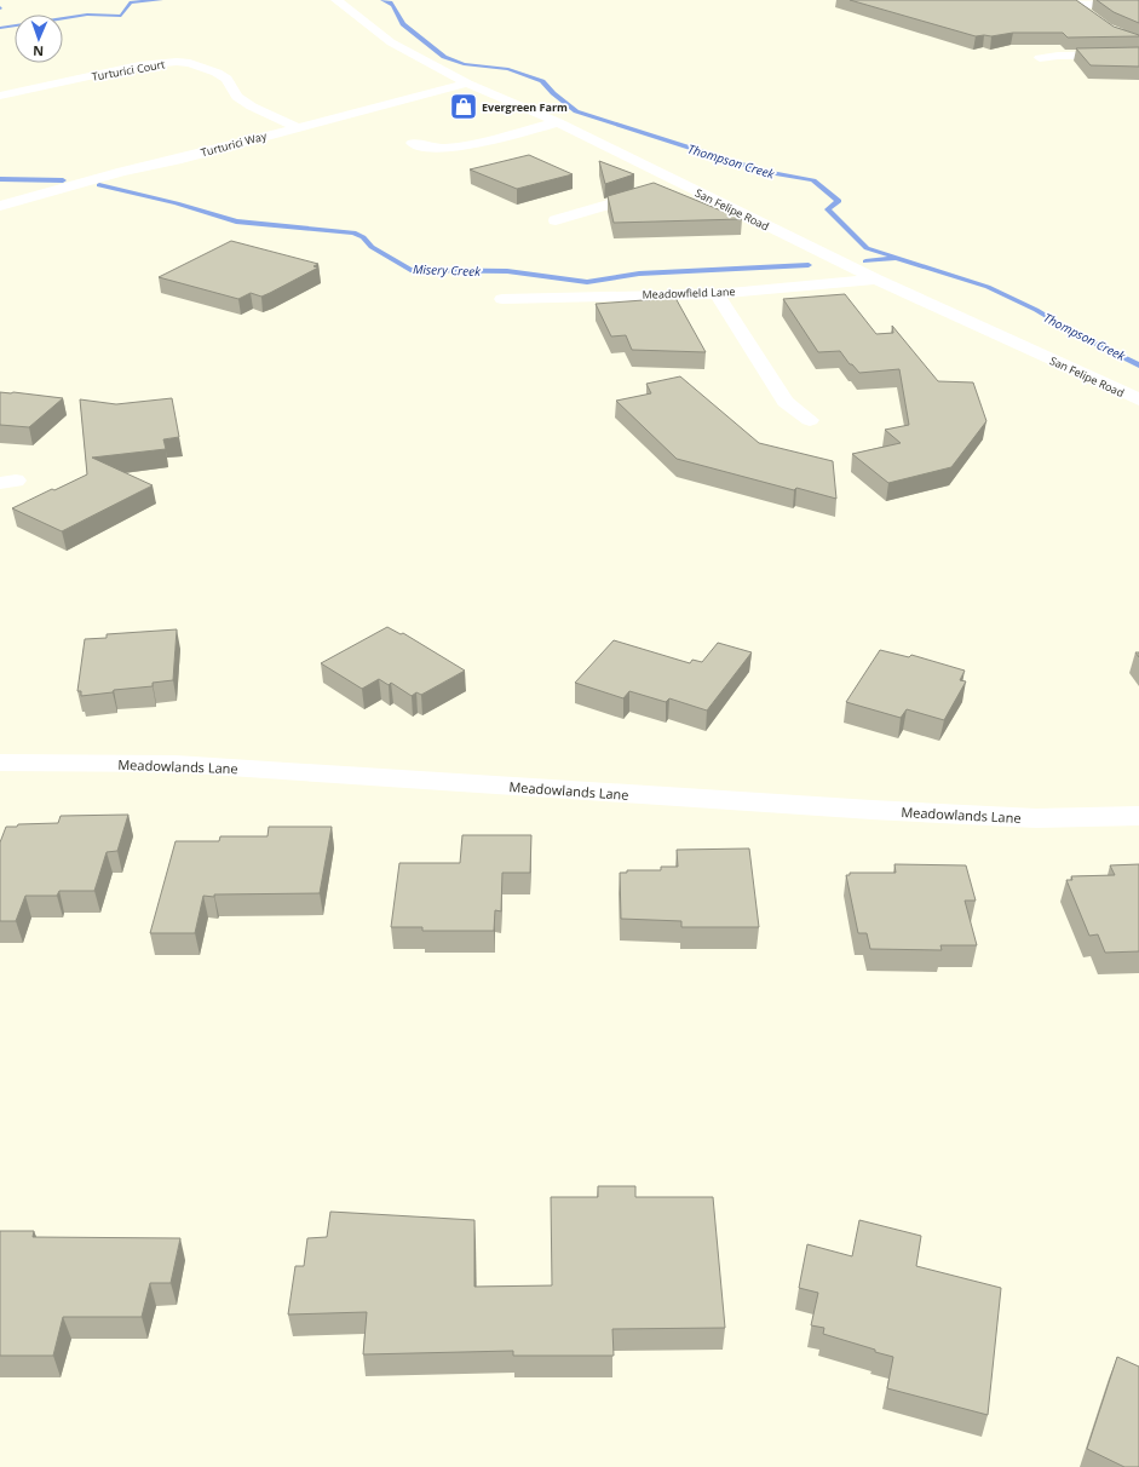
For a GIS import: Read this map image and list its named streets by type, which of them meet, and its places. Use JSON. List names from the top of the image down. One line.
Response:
{"streets":{"street":["Turturici Court","Turturici Way","San Felipe Road","Meadowfield Lane","Meadowlands Lane"]},"crossings":[["Turturici Court","Turturici Way"],["Turturici Way","San Felipe Road"],["San Felipe Road","Meadowfield Lane"]],"water":["Thompson Creek","Misery Creek"],"places":{"shop":["Evergreen Farm"]},"north":"bottom"}
